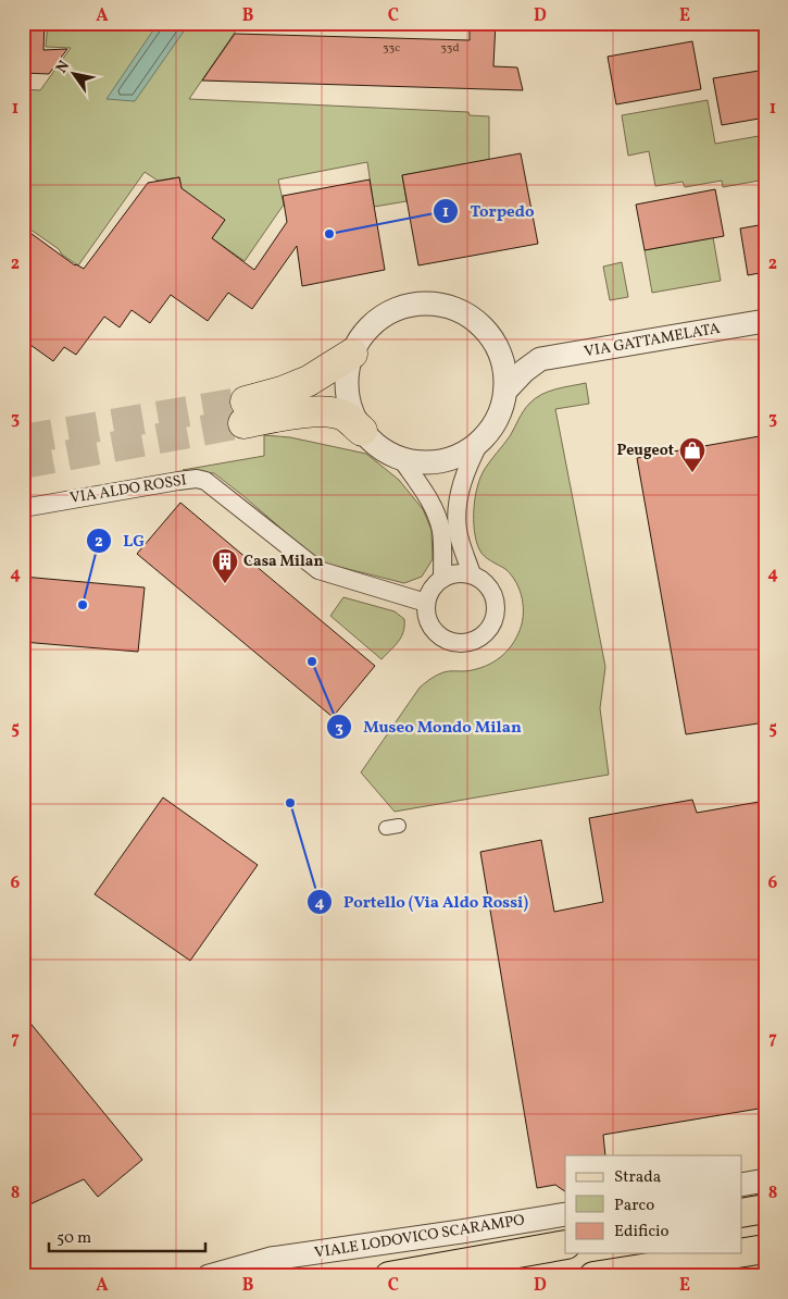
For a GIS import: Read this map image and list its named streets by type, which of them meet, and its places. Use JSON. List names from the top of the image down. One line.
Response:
{"streets":{"main road":["VIALE LODOVICO SCARAMPO"],"street":["VIA GATTAMELATA","VIA ALDO ROSSI"]},"places":{"other":["Torpedo","LG","Museo Mondo Milan","Portello (Via Aldo Rossi)"],"shop":["Peugeot"],"building":["Casa Milan"]},"house_numbers":["33c","33d"],"legend":["Strada","Parco","Edificio"],"scale_bar":"50 m","north":"top left","grid":{"columns":["A","B","C","D","E"],"rows":["1","2","3","4","5","6","7","8"]}}
